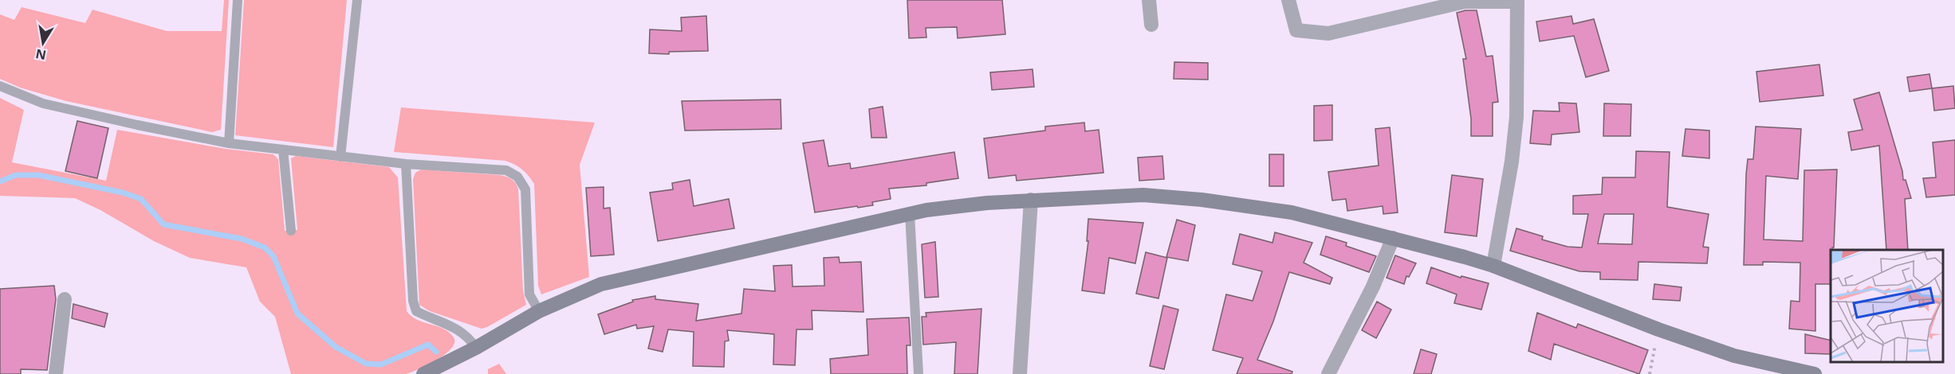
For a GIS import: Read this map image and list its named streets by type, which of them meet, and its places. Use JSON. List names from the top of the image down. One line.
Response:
{"north":"bottom"}
